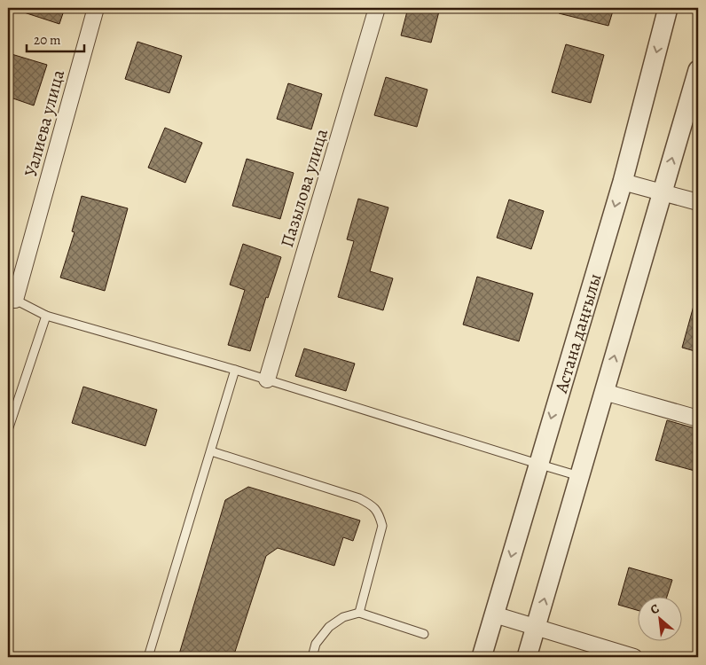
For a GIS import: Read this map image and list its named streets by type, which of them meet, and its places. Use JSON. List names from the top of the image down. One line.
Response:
{"streets":{"street":["Уалиева улица","Пазылова улица","Астана даңғылы"]},"scale_bar":"20 m","north":"top left"}
